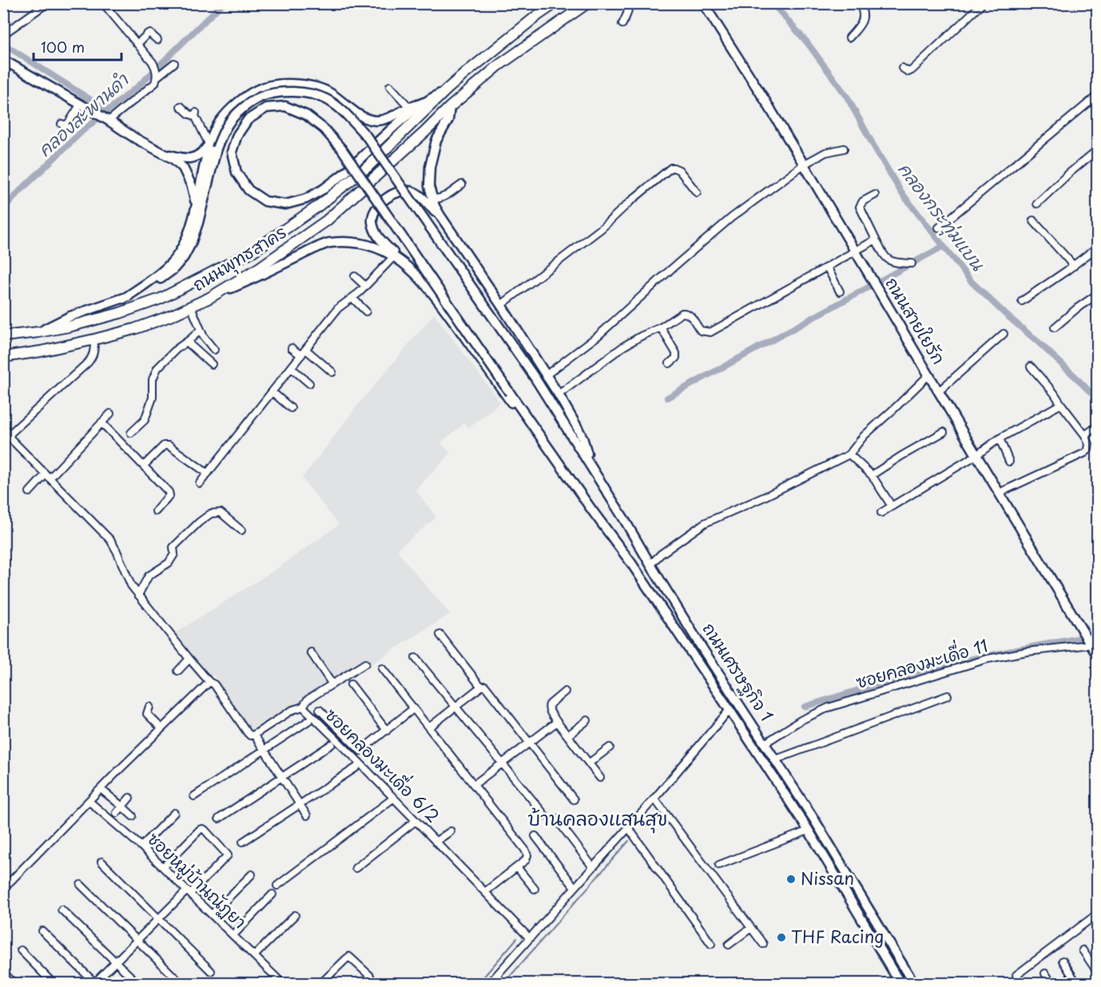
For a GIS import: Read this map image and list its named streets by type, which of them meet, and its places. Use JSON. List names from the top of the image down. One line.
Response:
{"streets":{"main road":["ถนนพุทธสาคร","ถนนสายใยรัก","ถนนเศรษฐกิจ 1"],"street":["ซอยคลองมะเดื่อ 11","ซอยคลองมะเดื่อ 6/2","ซอยหมู่บ้านณัฏยา"]},"crossings":[["ถนนสายใยรัก","ซอยคลองมะเดื่อ 11"],["ซอยคลองมะเดื่อ 11","ถนนเศรษฐกิจ 1"]],"districts":["บ้านคลองแสนสุข"],"water":["คลองสะพานดำ","คลองกระทุ่มแบน"],"places":["Nissan","THF Racing"],"scale_bar":"100 m"}
